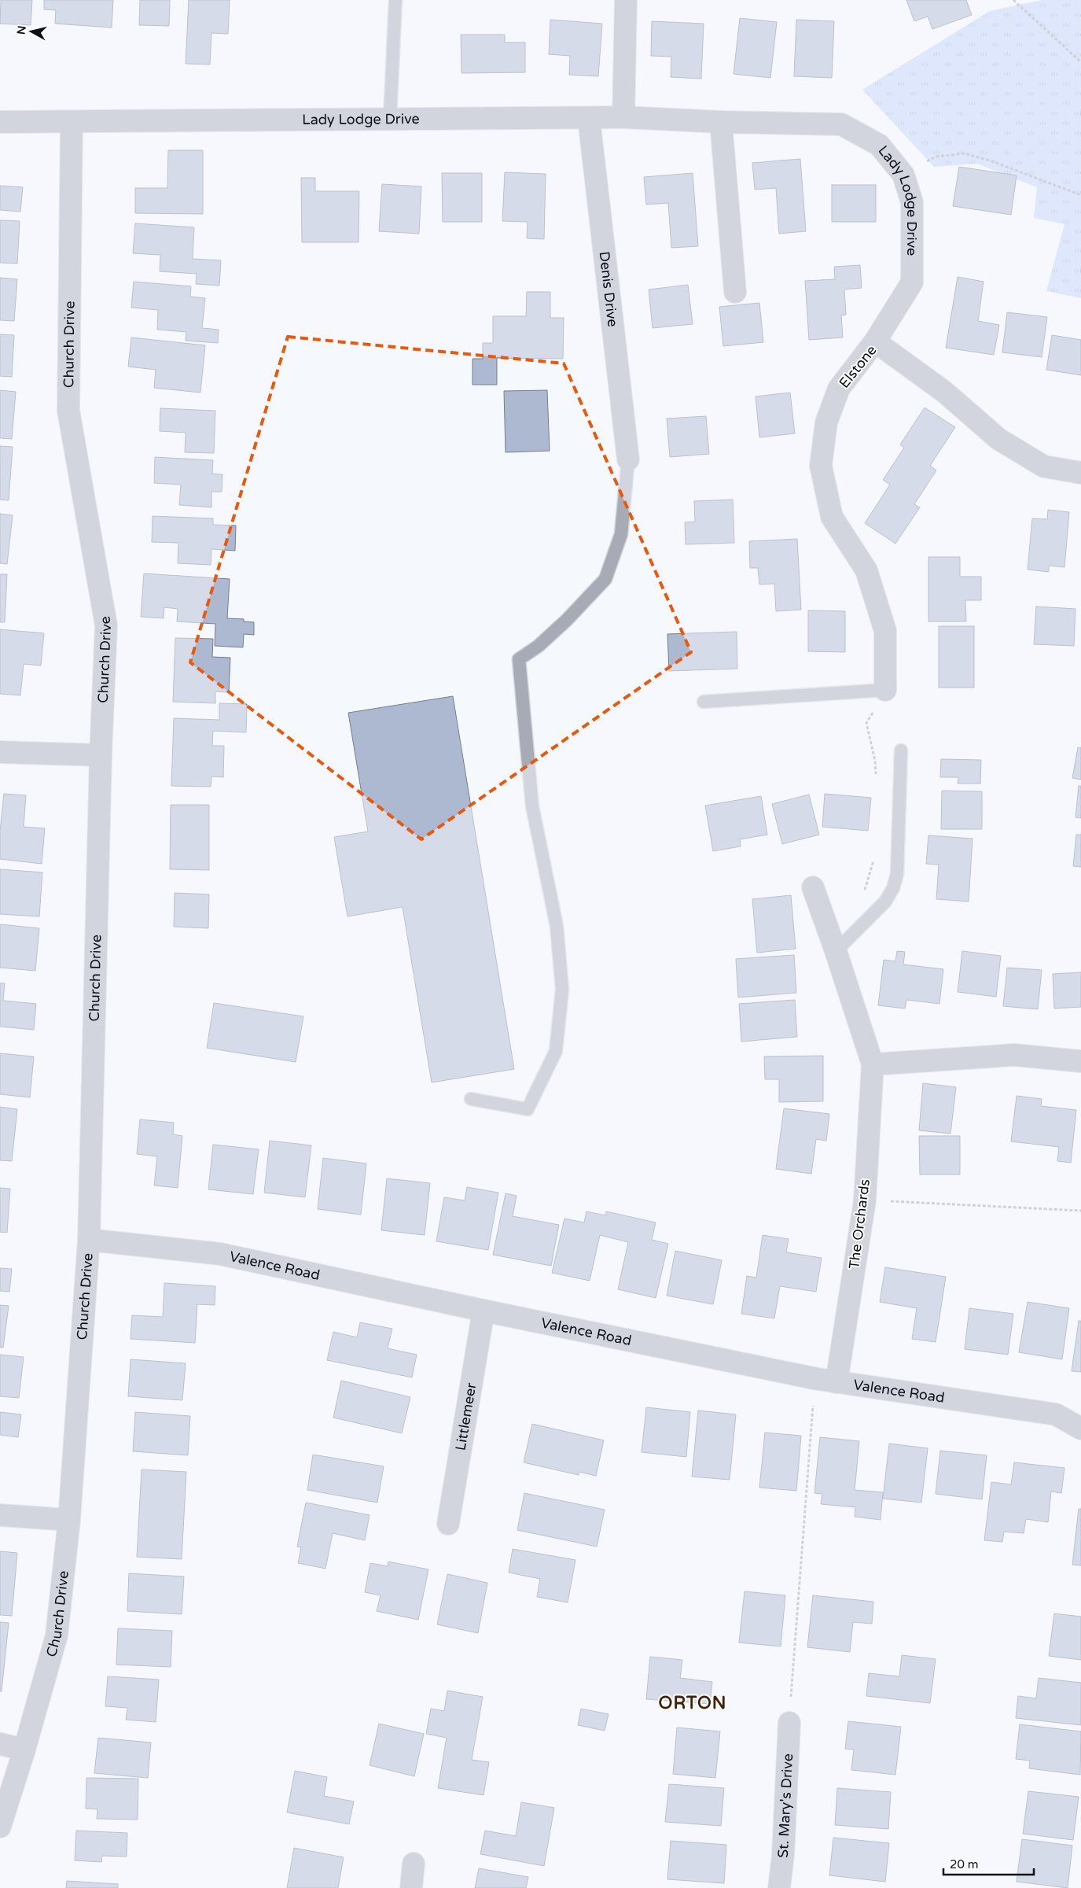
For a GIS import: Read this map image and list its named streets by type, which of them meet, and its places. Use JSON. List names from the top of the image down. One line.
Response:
{"streets":{"street":["Lady Lodge Drive","Denis Drive","Church Drive","Elstone","The Orchards","Valence Road","Littlemeer","St. Mary's Drive"]},"crossings":[["Lady Lodge Drive","Denis Drive"],["Lady Lodge Drive","Church Drive"],["Lady Lodge Drive","Elstone"],["Church Drive","Valence Road"],["The Orchards","Valence Road"],["Valence Road","Littlemeer"]],"districts":["ORTON"],"scale_bar":"20 m","north":"left"}
